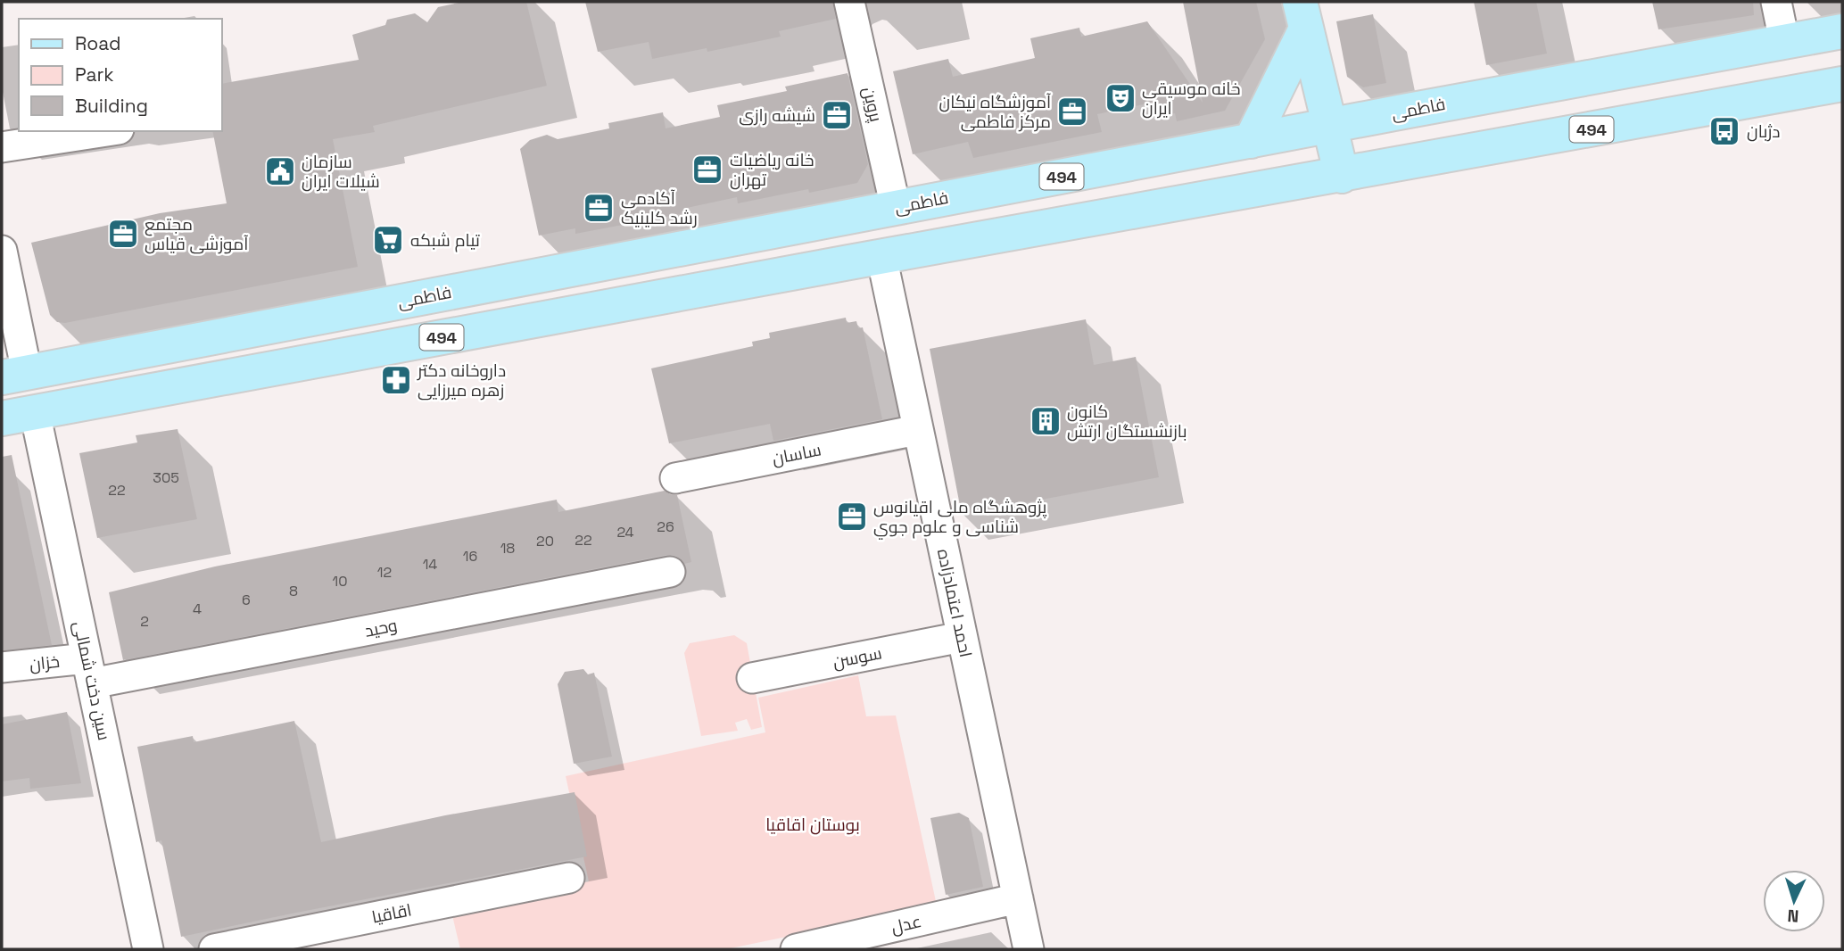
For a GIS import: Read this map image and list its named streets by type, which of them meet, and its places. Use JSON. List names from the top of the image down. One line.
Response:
{"streets":{"main road":["فاطمی","494"],"street":["پروین","ساسان","احمد اعتمادزاده","وحید","سوسن","خزان","سین دخت شمالی","اقاقیا","عدل"]},"crossings":[["پروین","فاطمی"],["494","احمد اعتمادزاده"],["494","سین دخت شمالی"],["ساسان","احمد اعتمادزاده"],["احمد اعتمادزاده","سوسن"],["احمد اعتمادزاده","عدل"],["وحید","خزان"],["وحید","سین دخت شمالی"],["خزان","سین دخت شمالی"]],"parks":["بوستان اقاقیا"],"places":{"theatre":["خانه موسیقی ایران"],"office":["آموزشگاه نیکان مرکز فاطمی","شیشه رازی","خانه ریاضیات تهران","آکادمی رشد کلینیک","مجتمع آموزشی قیاس","پژوهشگاه ملی اقیانوس شناسی و علوم جوي"],"bus stop":["دژبان"],"public building":["سازمان شیلات ایران"],"supermarket":["تیام شبکه"],"pharmacy":["داروخانه دکتر زهره میرزایی"],"building":["کانون بازنشستگان ارتش"]},"house_numbers":["305","22","26","24","22","20","18","16","14","12","10","8","6","4","2"],"legend":["Road","Park","Building"],"north":"bottom"}
